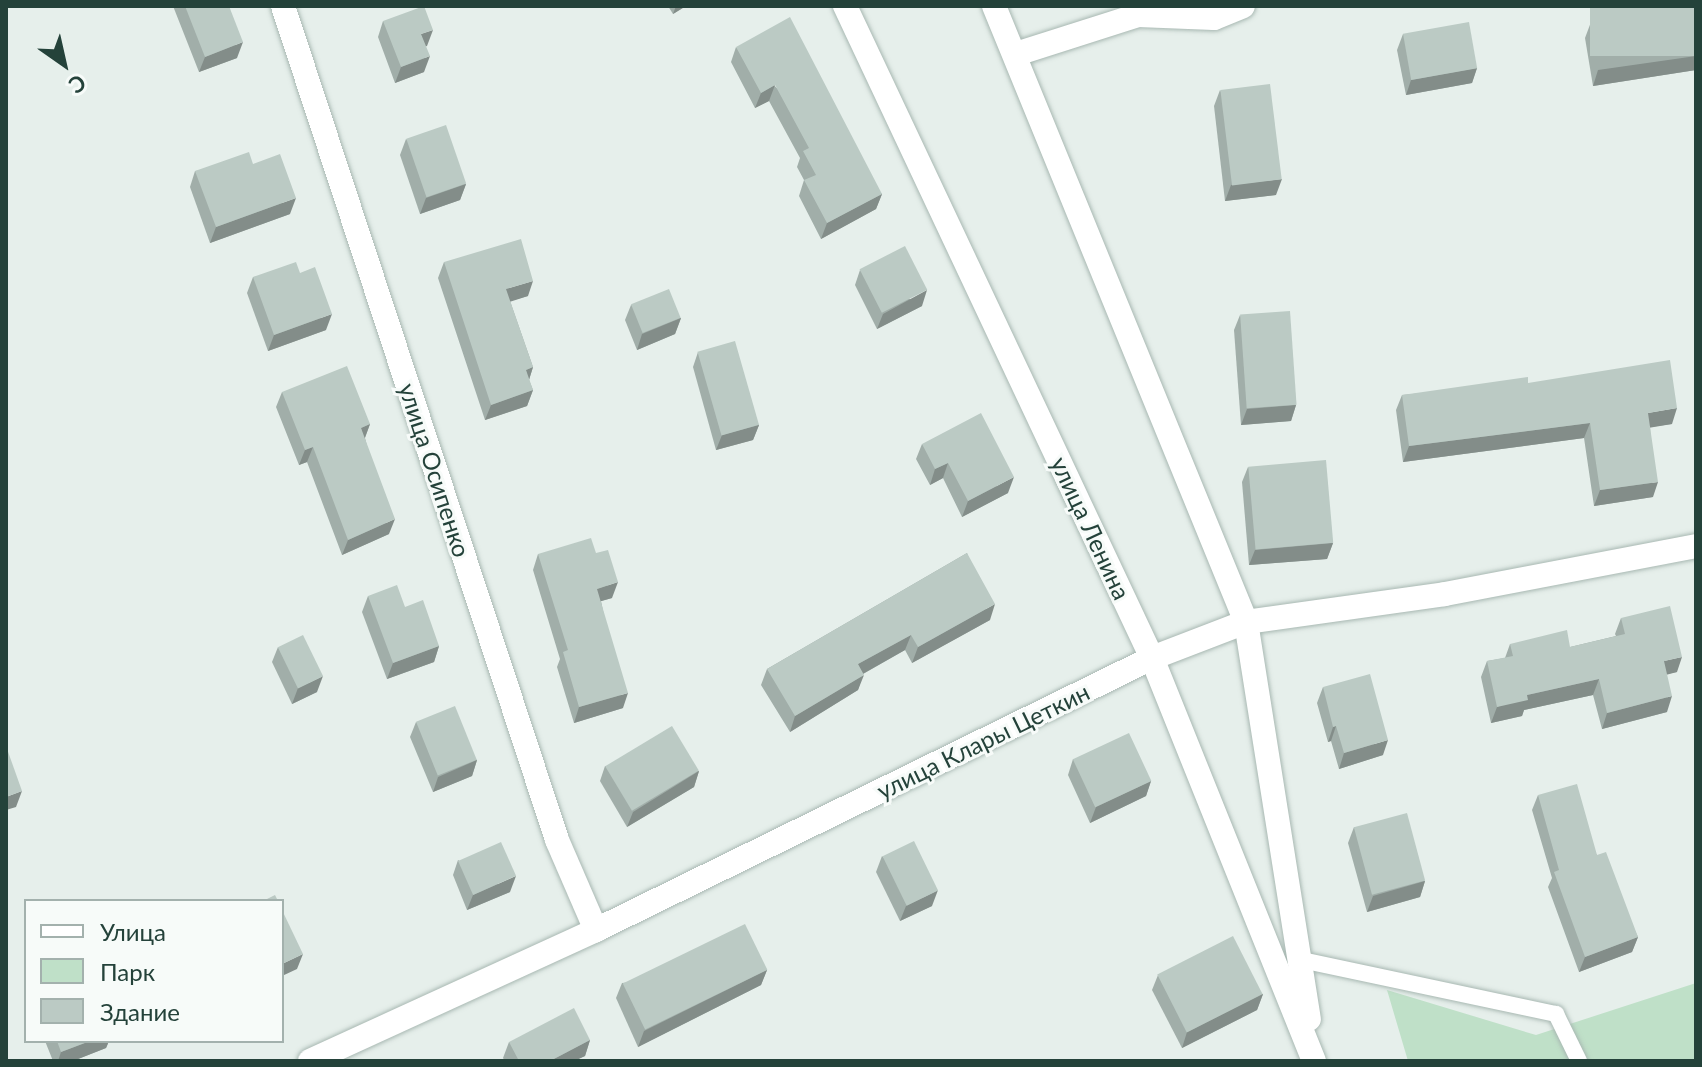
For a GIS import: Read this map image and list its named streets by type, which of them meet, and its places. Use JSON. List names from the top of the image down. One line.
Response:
{"streets":{"street":["улица Осипенко","улица Ленина","улица Клары Цеткин"]},"crossings":[["улица Осипенко","улица Клары Цеткин"],["улица Ленина","улица Клары Цеткин"]],"legend":["Улица","Парк","Здание"],"north":"bottom right"}
